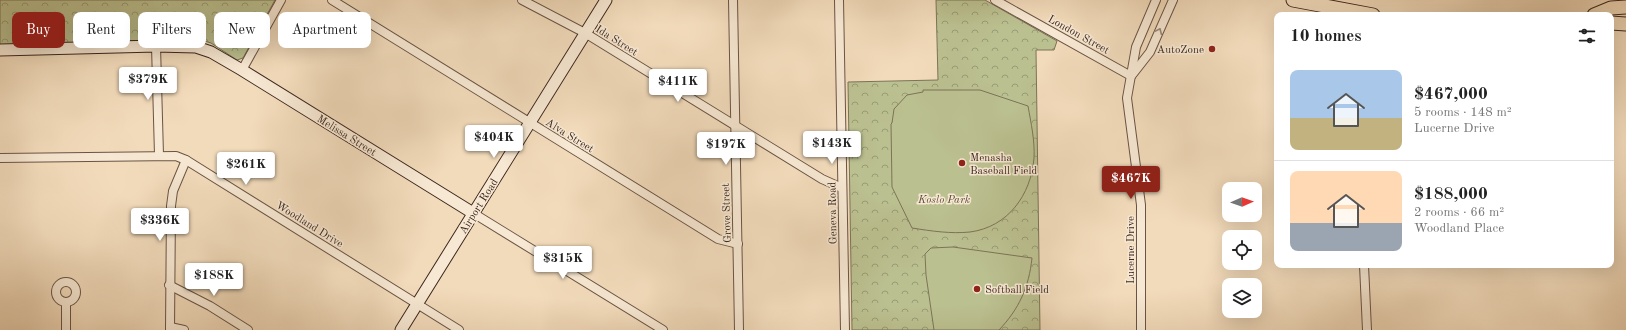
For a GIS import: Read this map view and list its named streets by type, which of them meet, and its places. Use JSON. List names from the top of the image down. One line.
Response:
{"streets":{"street":["London Street","Ida Street","Melissa Street","Alva Street","Airport Road","Grove Street","Geneva Road","Woodland Drive","Lucerne Drive"]},"crossings":[["London Street","Lucerne Drive"],["Ida Street","Airport Road"],["Ida Street","Grove Street"],["Ida Street","Geneva Road"],["Melissa Street","Airport Road"],["Alva Street","Airport Road"],["Alva Street","Grove Street"],["Airport Road","Woodland Drive"]],"parks":["Koslo Park"],"places":["AutoZone","Menasha Baseball Field","Softball Field"],"north":"right","page":{"chip":["Buy","Rent","Filters","New","Apartment"],"heading":"10 homes","list":[{"name":"$467,000","note":"5 rooms · 148 m² · Lucerne Drive"},{"name":"$188,000","note":"2 rooms · 66 m² · Woodland Place"}],"price":["$379K","$411K","$404K","$143K","$197K","$261K","$467K","$336K","$315K","$188K"]}}
